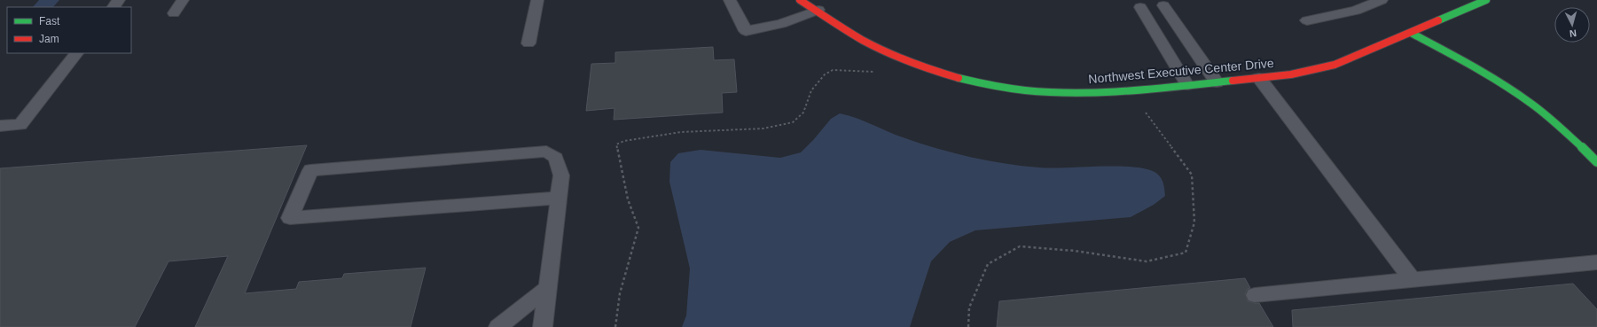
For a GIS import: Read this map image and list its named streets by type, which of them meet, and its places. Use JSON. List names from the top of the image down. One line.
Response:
{"streets":{"street":["Northwest Executive Center Drive"]},"legend":["Fast","Jam"],"north":"bottom"}
